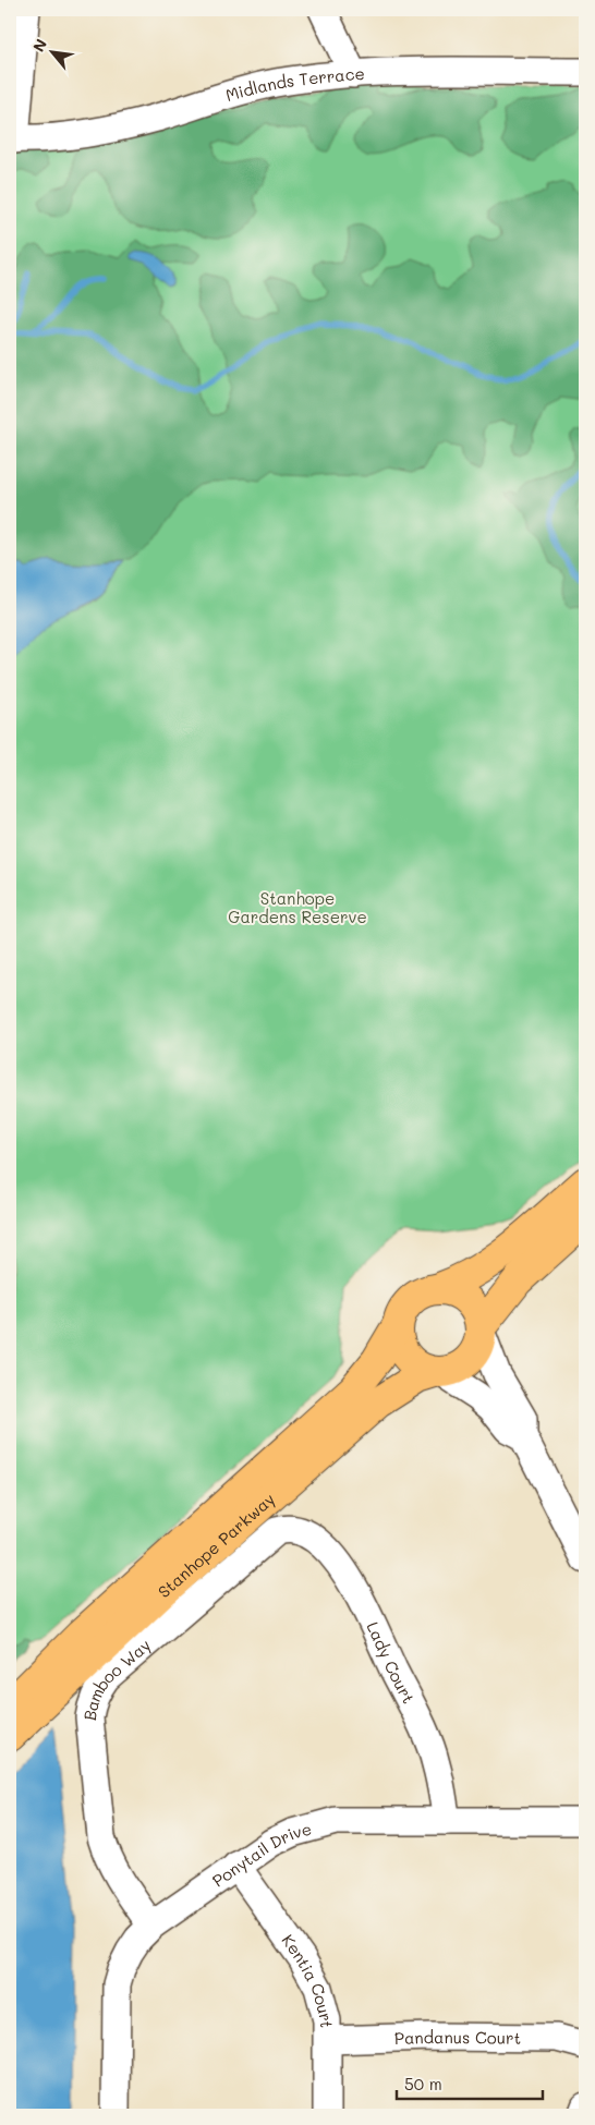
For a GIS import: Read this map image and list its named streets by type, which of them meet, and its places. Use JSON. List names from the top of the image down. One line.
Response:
{"streets":{"main road":["Stanhope Parkway"],"street":["Midlands Terrace","Lady Court","Bamboo Way","Ponytail Drive","Kentia Court","Pandanus Court"]},"crossings":[["Lady Court","Bamboo Way"],["Lady Court","Ponytail Drive"],["Bamboo Way","Ponytail Drive"],["Ponytail Drive","Kentia Court"],["Kentia Court","Pandanus Court"]],"parks":["Stanhope Gardens Reserve"],"scale_bar":"50 m","north":"top left"}
